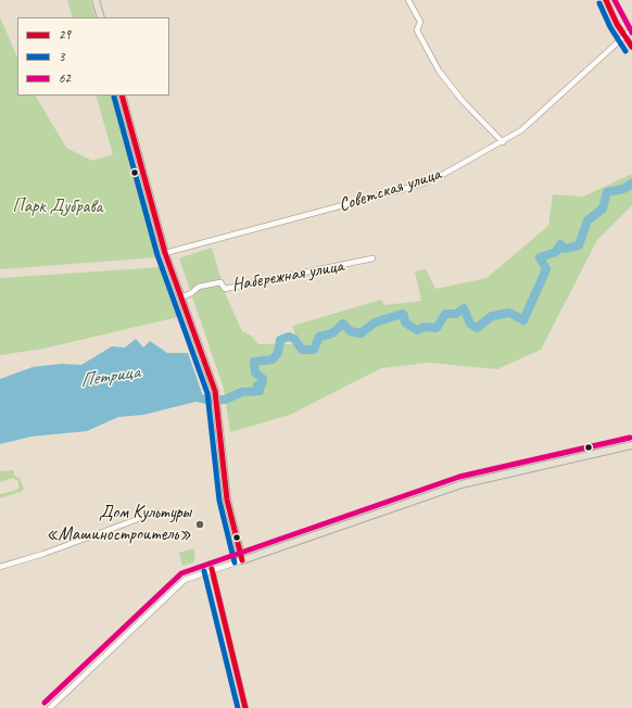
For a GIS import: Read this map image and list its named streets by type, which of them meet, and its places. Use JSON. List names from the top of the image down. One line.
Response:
{"streets":{"street":["Советская улица","Набережная улица"]},"water":["Петрица"],"parks":["Парк Дубрава"],"places":["Дом Культуры «Машиностроитель»"],"lines":["transit line 29","transit line 62","transit line 3"],"legend":["29","3","62"]}
